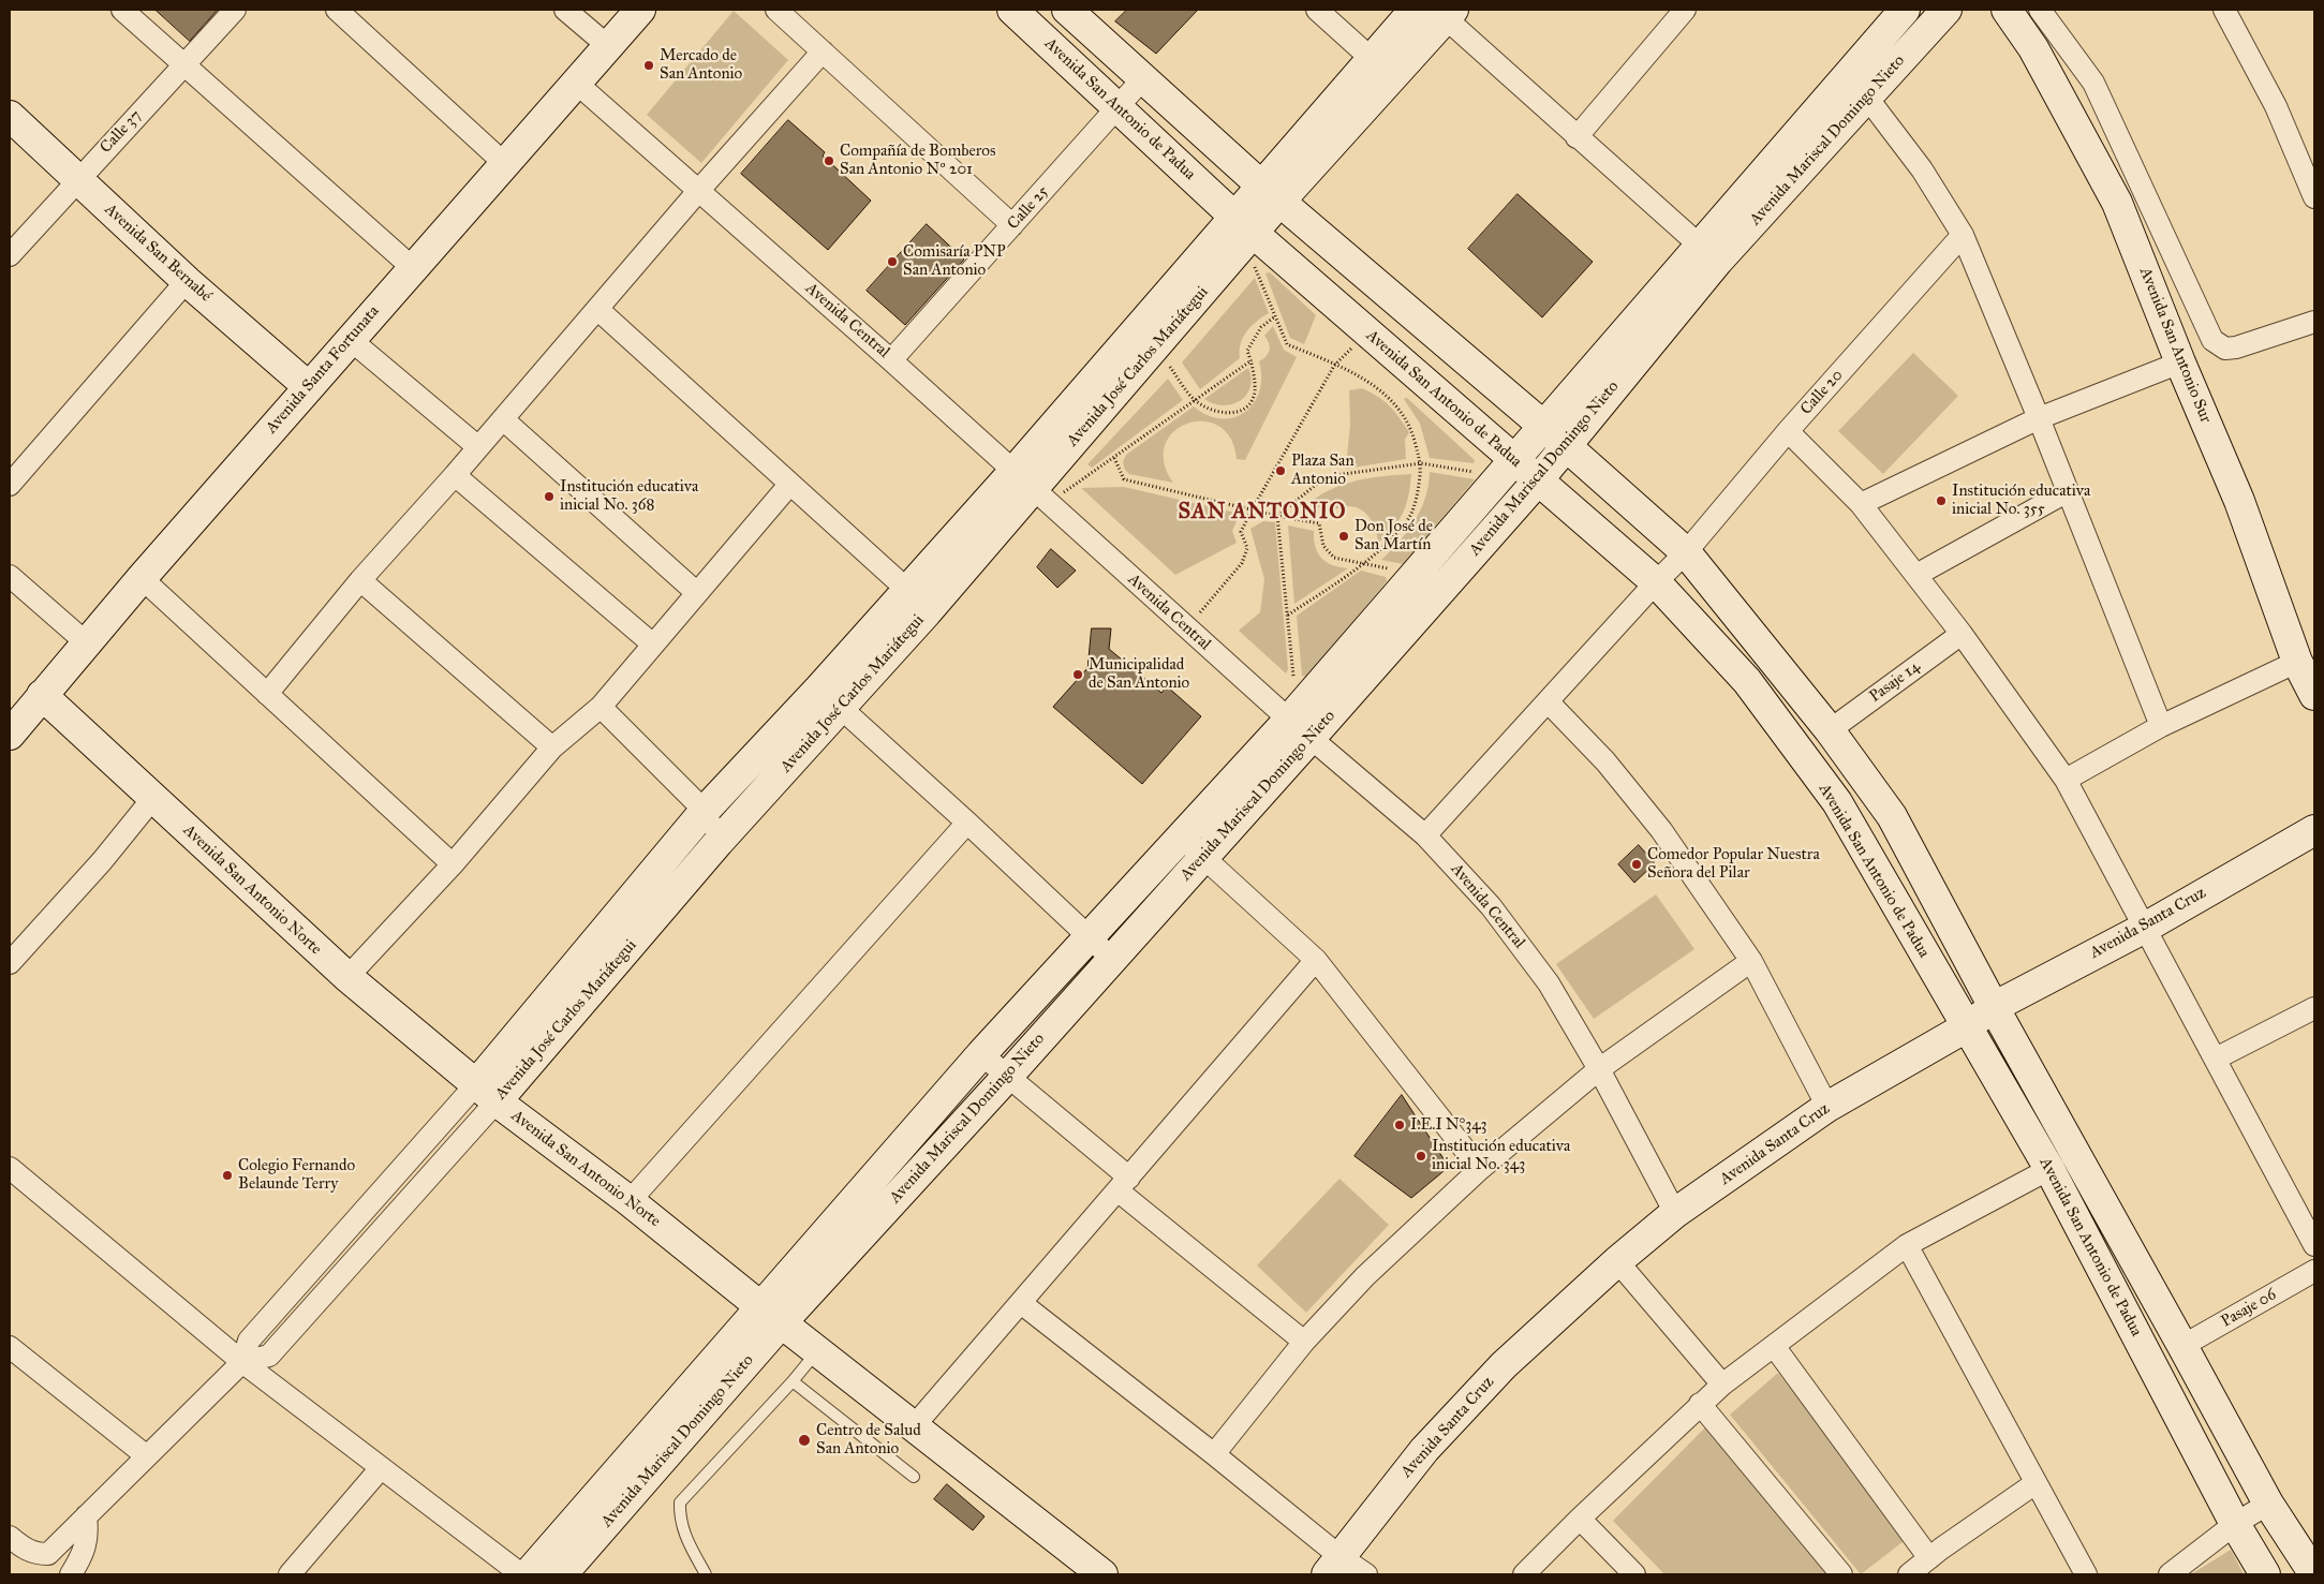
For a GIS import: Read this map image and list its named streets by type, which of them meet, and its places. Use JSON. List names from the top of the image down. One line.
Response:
{"streets":{"street":["Avenida San Antonio de Padua","Calle 37","Avenida Mariscal Domingo Nieto","Calle 25","Avenida San Bernabé","Avenida Central","Avenida San Antonio Sur","Avenida José Carlos Mariátegui","Avenida Santa Fortunata","Calle 20","Pasaje 14","Avenida San Antonio Norte","Avenida Santa Cruz","Pasaje 06"]},"crossings":[["Avenida San Antonio de Padua","Avenida Mariscal Domingo Nieto"],["Avenida San Antonio de Padua","Calle 25"],["Avenida San Antonio de Padua","Avenida José Carlos Mariátegui"],["Avenida San Antonio de Padua","Calle 20"],["Avenida San Antonio de Padua","Pasaje 14"],["Avenida San Antonio de Padua","Avenida Santa Cruz"],["Avenida San Antonio de Padua","Pasaje 06"],["Calle 37","Avenida San Bernabé"],["Avenida Mariscal Domingo Nieto","Avenida Central"],["Avenida Mariscal Domingo Nieto","Avenida San Antonio Norte"],["Calle 25","Avenida Central"],["Avenida San Bernabé","Avenida Santa Fortunata"],["Avenida Central","Avenida José Carlos Mariátegui"],["Avenida Central","Avenida Santa Fortunata"],["Avenida Central","Calle 20"],["Avenida Central","Avenida Santa Cruz"],["Avenida José Carlos Mariátegui","Avenida San Antonio Norte"],["Avenida Santa Fortunata","Avenida San Antonio Norte"]],"districts":["SAN ANTONIO"],"places":["Mercado de San Antonio","Compañía de Bomberos San Antonio Nº 201","Comisaría PNP San Antonio","Plaza San Antonio","Institución educativa inicial No. 368","Institución educativa inicial No. 355","Don José de San Martín","Municipalidad de San Antonio","Comedor Popular Nuestra Señora del Pilar","I.E.I N°343","Institución educativa inicial No. 343","Colegio Fernando Belaunde Terry","Centro de Salud San Antonio"]}
